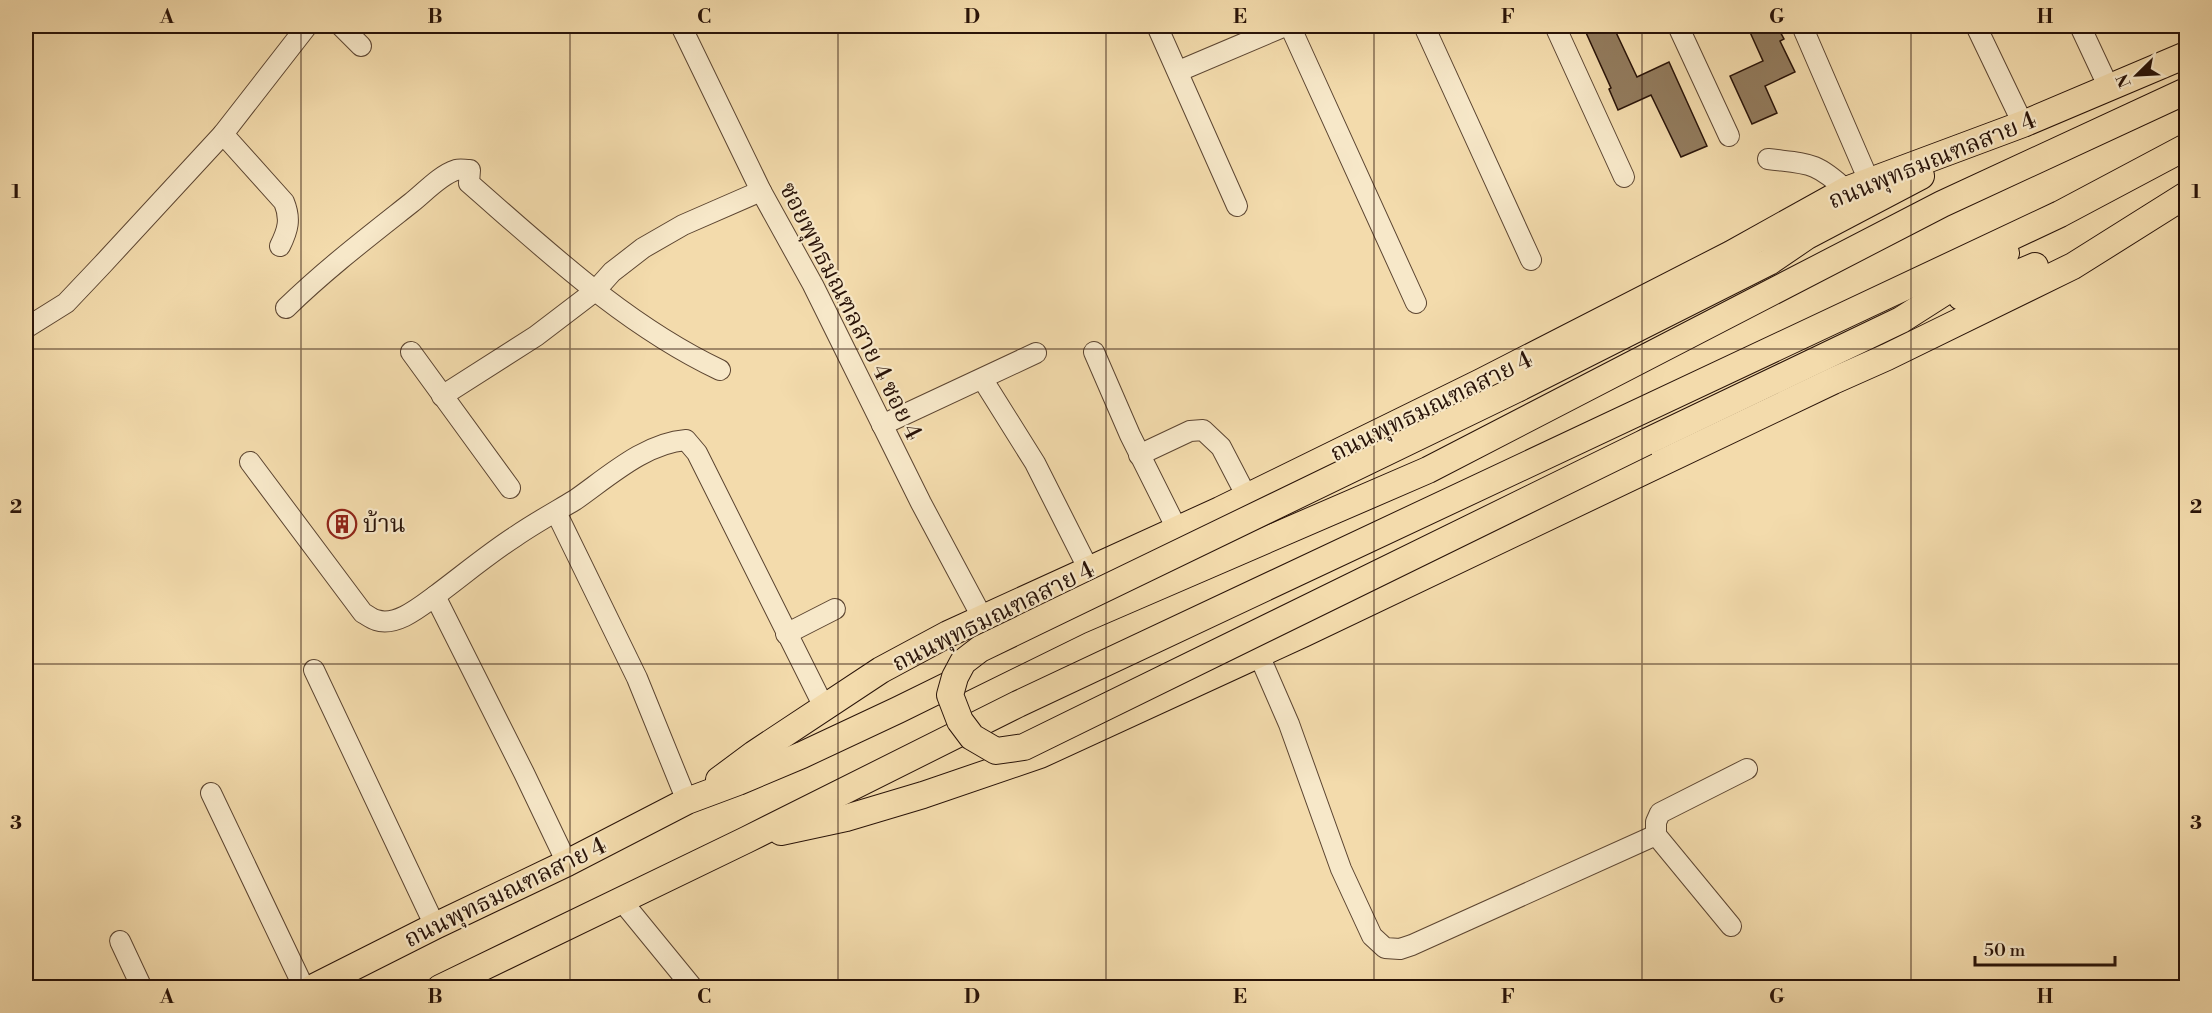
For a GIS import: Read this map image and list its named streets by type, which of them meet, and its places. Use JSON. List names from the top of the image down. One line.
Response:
{"streets":{"main road":["ถนนพุทธมณฑลสาย 4"],"street":["ซอยพุทธมณฑลสาย 4 ซอย 4"]},"crossings":[["ถนนพุทธมณฑลสาย 4","ซอยพุทธมณฑลสาย 4 ซอย 4"]],"places":{"building":["บ้าน"]},"scale_bar":"50 m","north":"bottom left","grid":{"columns":["A","B","C","D","E","F","G","H"],"rows":["1","2","3"]}}
